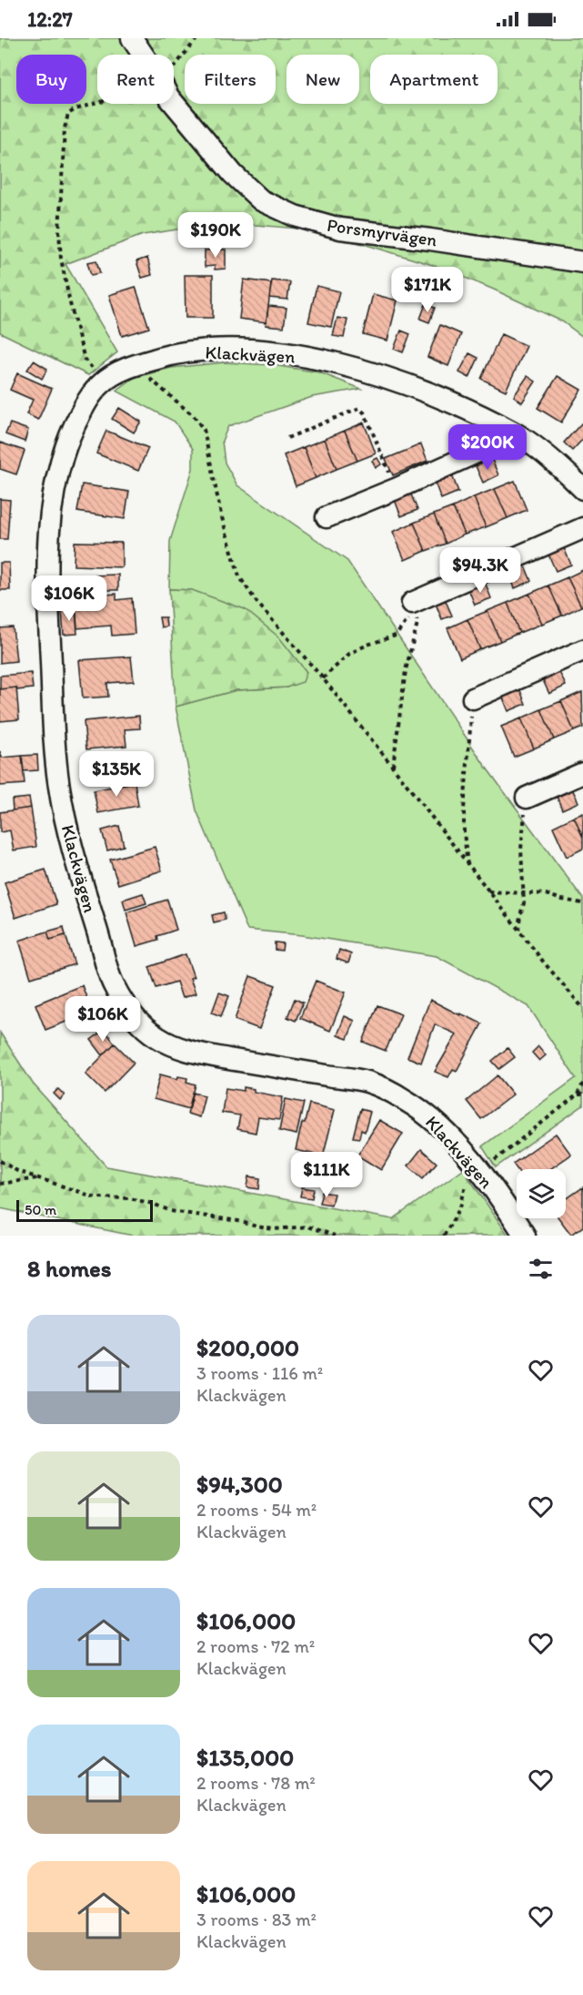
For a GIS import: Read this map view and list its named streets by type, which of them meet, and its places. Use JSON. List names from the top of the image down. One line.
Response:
{"streets":{"street":["Porsmyrvägen","Klackvägen"]},"scale_bar":"50 m","page":{"status":"12:27","chip":["Buy","Rent","Filters","New","Apartment"],"price":["$190K","$171K","$200K","$94.3K","$106K","$135K","$106K","$111K"],"scale":"50 m","heading":"8 homes","list":[{"name":"$200,000","note":"3 rooms · 116 m² · Klackvägen"},{"name":"$94,300","note":"2 rooms · 54 m² · Klackvägen"},{"name":"$106,000","note":"2 rooms · 72 m² · Klackvägen"},{"name":"$135,000","note":"2 rooms · 78 m² · Klackvägen"},{"name":"$106,000","note":"3 rooms · 83 m² · Klackvägen"}]}}
